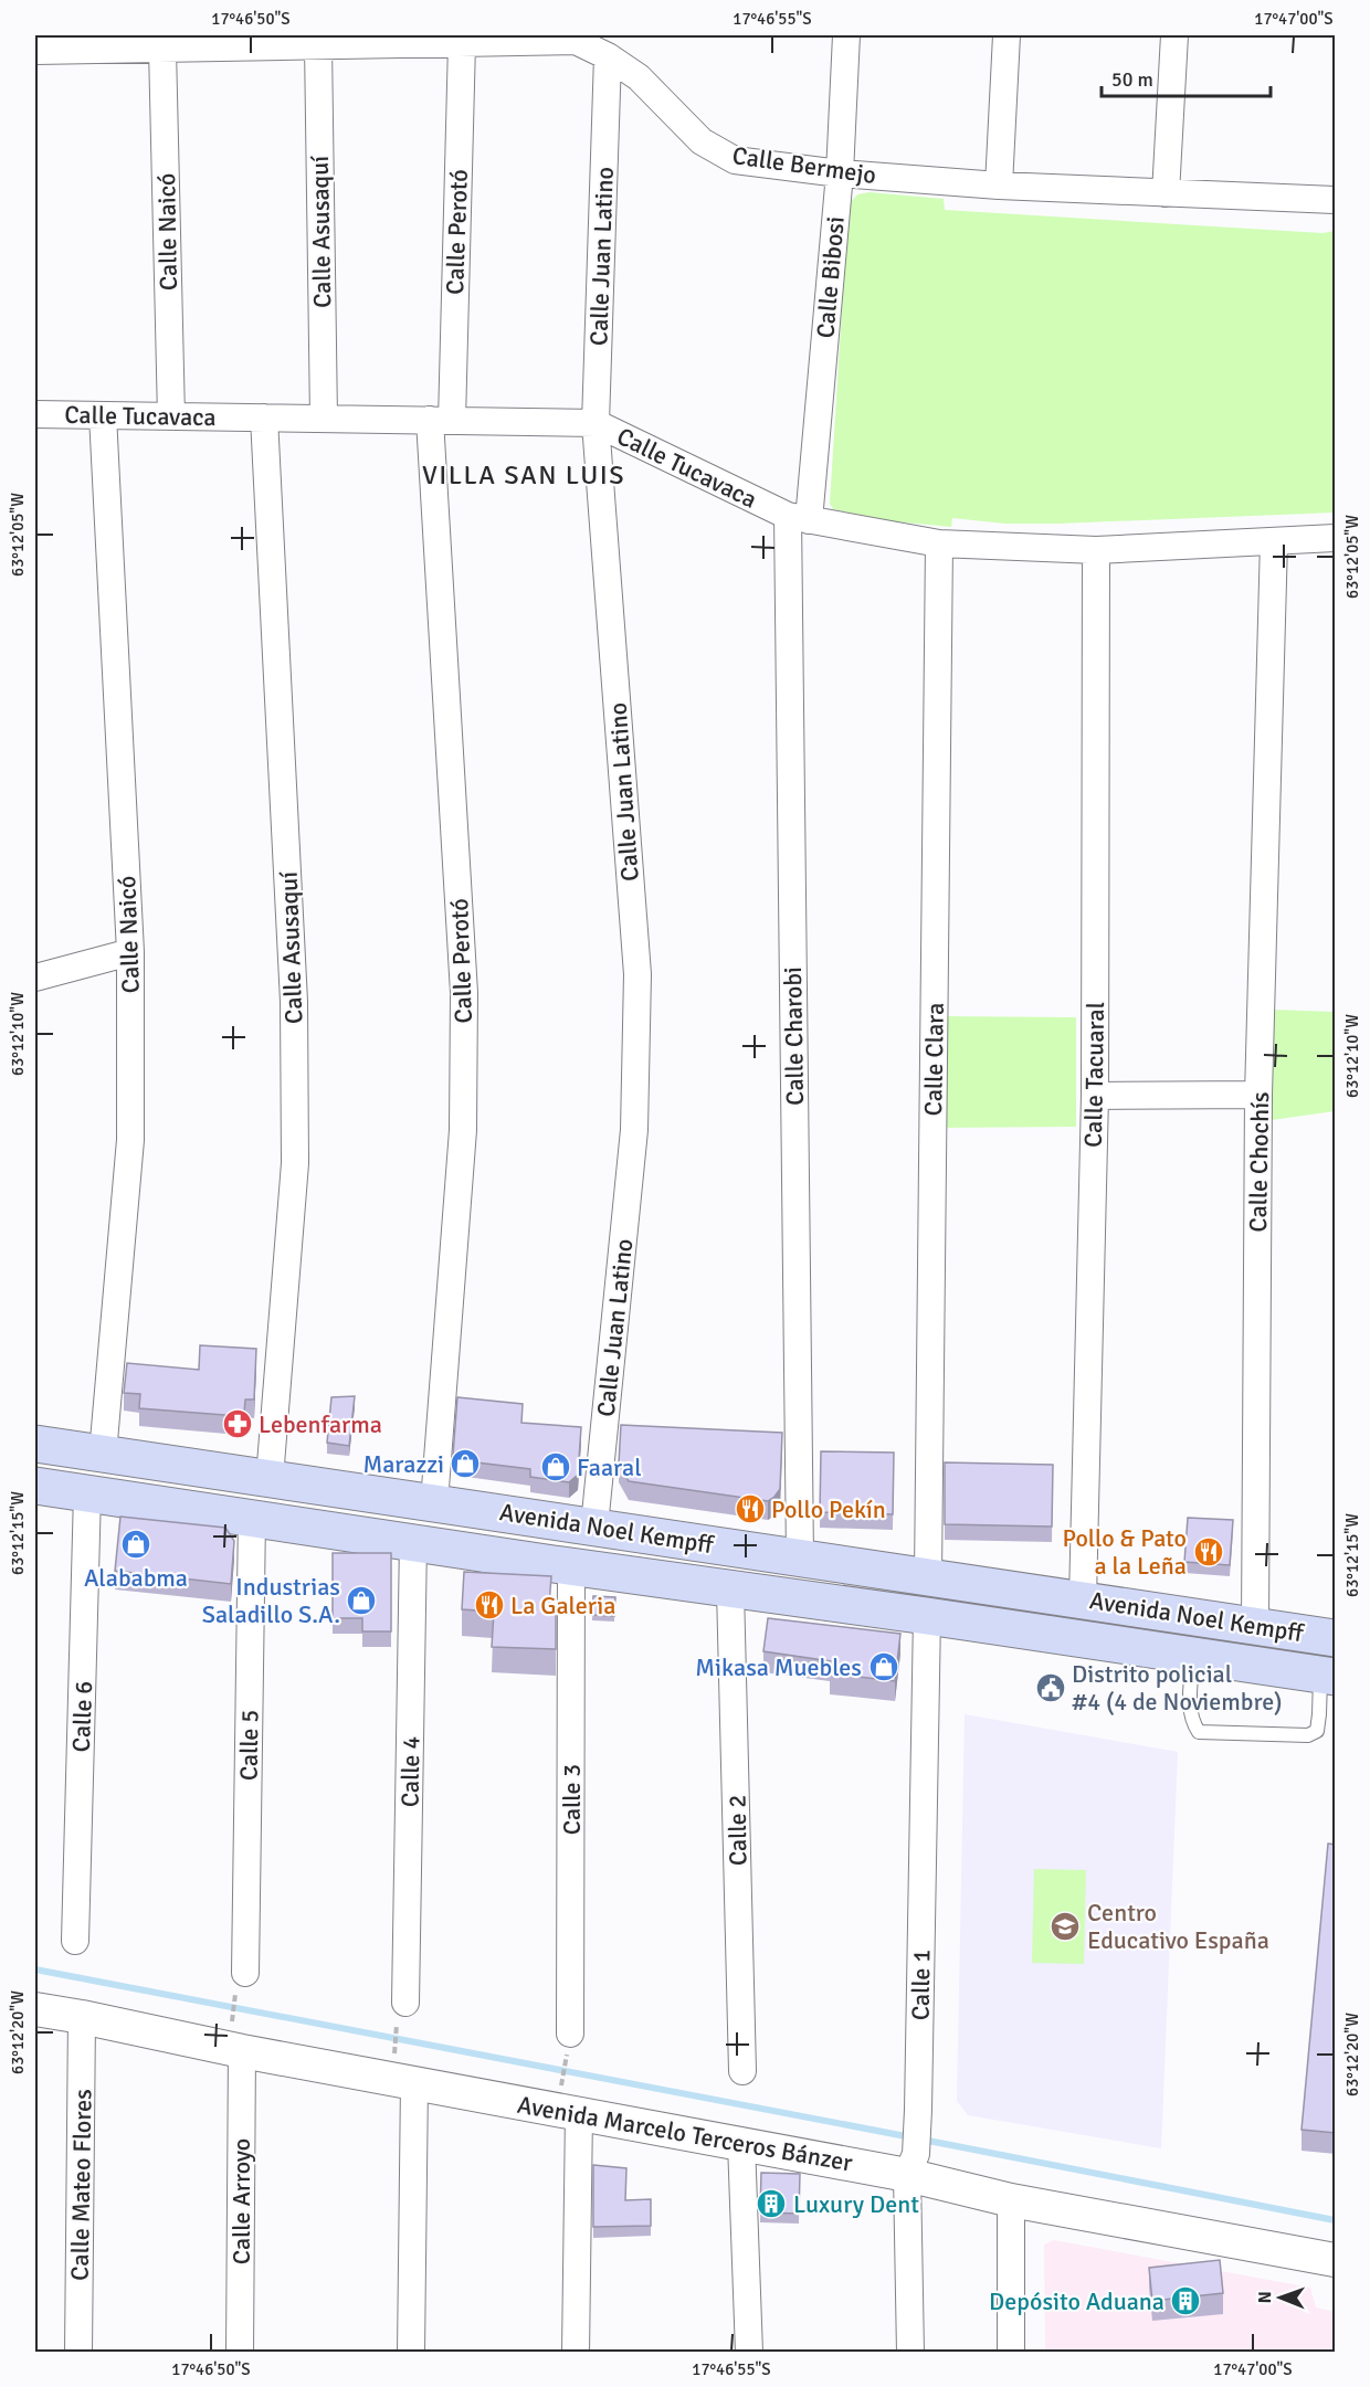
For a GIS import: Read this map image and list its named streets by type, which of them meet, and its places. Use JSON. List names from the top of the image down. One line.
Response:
{"streets":{"main road":["Avenida Noel Kempff"],"street":["Calle Bermejo","Calle Naicó","Calle Asusaquí","Calle Perotó","Calle Juan Latino","Calle Bibosi","Calle Tucavaca","Calle Charobi","Calle Clara","Calle Tacuaral","Calle Chochís","Calle 6","Calle 5","Calle 4","Calle 3","Calle 2","Calle 1","Avenida Marcelo Terceros Bánzer","Calle Mateo Flores","Calle Arroyo"]},"crossings":[["Calle Bermejo","Calle Naicó"],["Calle Bermejo","Calle Asusaquí"],["Calle Bermejo","Calle Perotó"],["Calle Bermejo","Calle Juan Latino"],["Calle Bermejo","Calle Bibosi"],["Calle Naicó","Calle Tucavaca"],["Calle Naicó","Avenida Noel Kempff"],["Calle Asusaquí","Calle Tucavaca"],["Calle Asusaquí","Avenida Noel Kempff"],["Calle Perotó","Calle Tucavaca"],["Calle Perotó","Avenida Noel Kempff"],["Calle Juan Latino","Calle Tucavaca"],["Calle Juan Latino","Avenida Noel Kempff"],["Calle Bibosi","Calle Tucavaca"],["Calle Bibosi","Calle Charobi"],["Calle Tucavaca","Calle Charobi"],["Calle Tucavaca","Calle Clara"],["Calle Tucavaca","Calle Tacuaral"],["Calle Tucavaca","Calle Chochís"],["Calle Charobi","Avenida Noel Kempff"],["Calle Clara","Avenida Noel Kempff"],["Calle Tacuaral","Avenida Noel Kempff"],["Calle Chochís","Avenida Noel Kempff"],["Avenida Noel Kempff","Calle 6"],["Avenida Noel Kempff","Calle 5"],["Avenida Noel Kempff","Calle 4"],["Avenida Noel Kempff","Calle 3"],["Avenida Noel Kempff","Calle 2"],["Avenida Noel Kempff","Calle 1"],["Calle 1","Avenida Marcelo Terceros Bánzer"],["Avenida Marcelo Terceros Bánzer","Calle Mateo Flores"],["Avenida Marcelo Terceros Bánzer","Calle Arroyo"]],"districts":["VILLA SAN LUIS"],"places":{"pharmacy":["Lebenfarma"],"shop":["Marazzi","Faaral","Alababma","Industrias Saladillo S.A.","Mikasa Muebles"],"restaurant":["Pollo Pekín","Pollo & Pato a la Leña","La Galeria"],"public building":["Distrito policial #4 (4 de Noviembre)"],"school or university":["Centro Educativo España"],"building":["Luxury Dent","Depósito Aduana"]},"scale_bar":"50 m","north":"left","coordinates":["17°46'50\"S","17°46'55\"S","17°47'00\"S","63°12'05\"W","63°12'10\"W","63°12'15\"W","63°12'20\"W"]}
